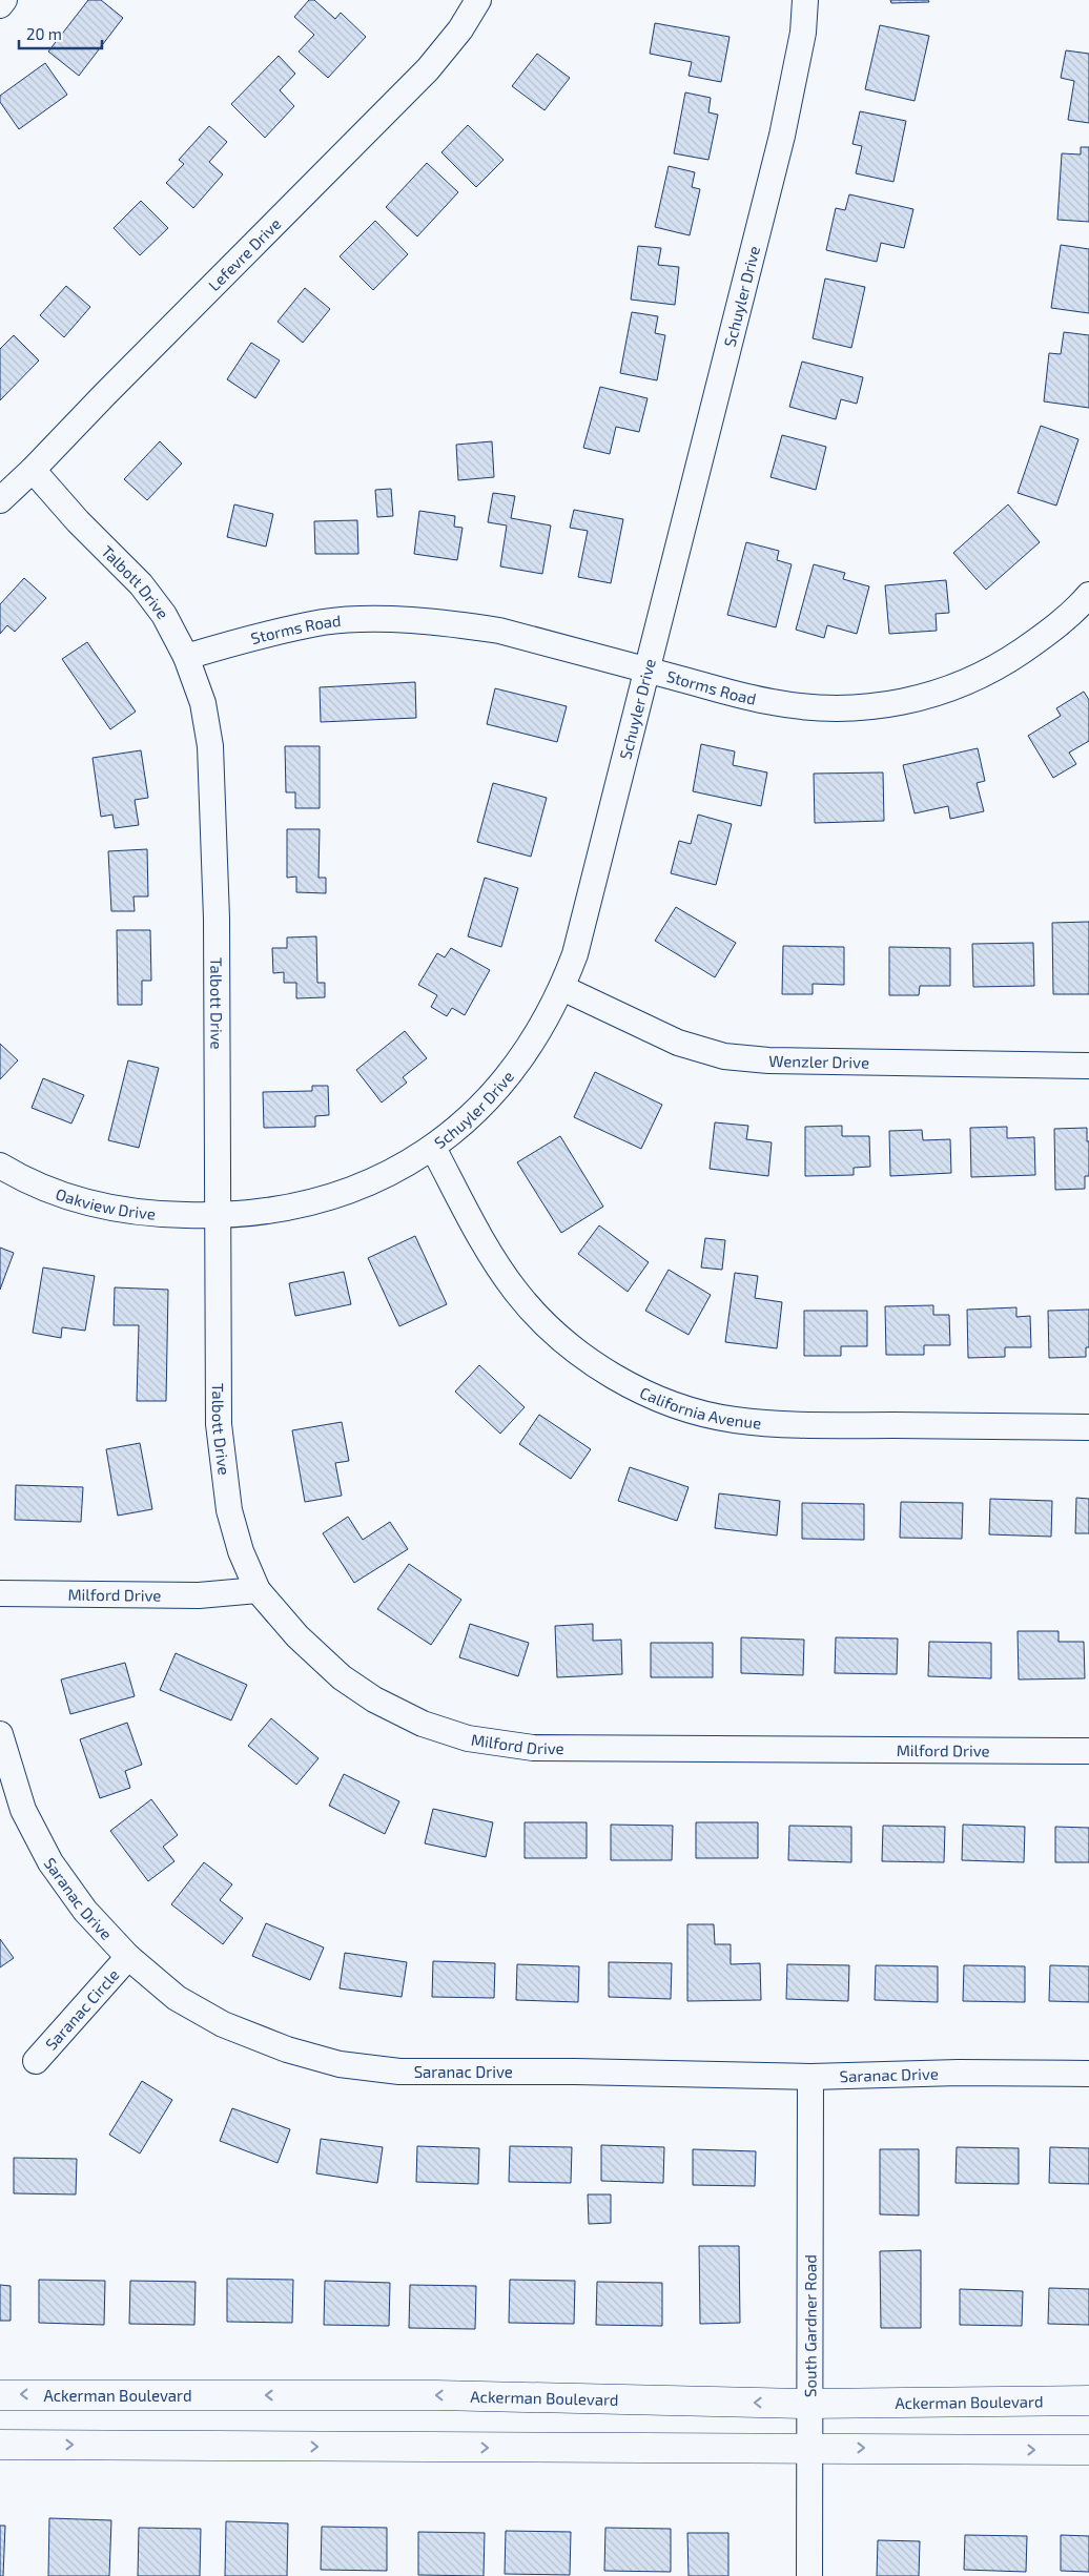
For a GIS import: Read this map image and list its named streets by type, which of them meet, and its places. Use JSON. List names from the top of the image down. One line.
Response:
{"streets":{"street":["Lefevre Drive","Schuyler Drive","Talbott Drive","Storms Road","Wenzler Drive","Oakview Drive","California Avenue","Milford Drive","Saranac Drive","Saranac Circle","South Gardner Road","Ackerman Boulevard"]},"crossings":[["Lefevre Drive","Talbott Drive"],["Schuyler Drive","Talbott Drive"],["Schuyler Drive","Storms Road"],["Schuyler Drive","Wenzler Drive"],["Schuyler Drive","Oakview Drive"],["Schuyler Drive","California Avenue"],["Talbott Drive","Storms Road"],["Talbott Drive","Oakview Drive"],["Talbott Drive","Milford Drive"],["Saranac Drive","Saranac Circle"],["Saranac Drive","South Gardner Road"],["South Gardner Road","Ackerman Boulevard"]],"scale_bar":"20 m"}
